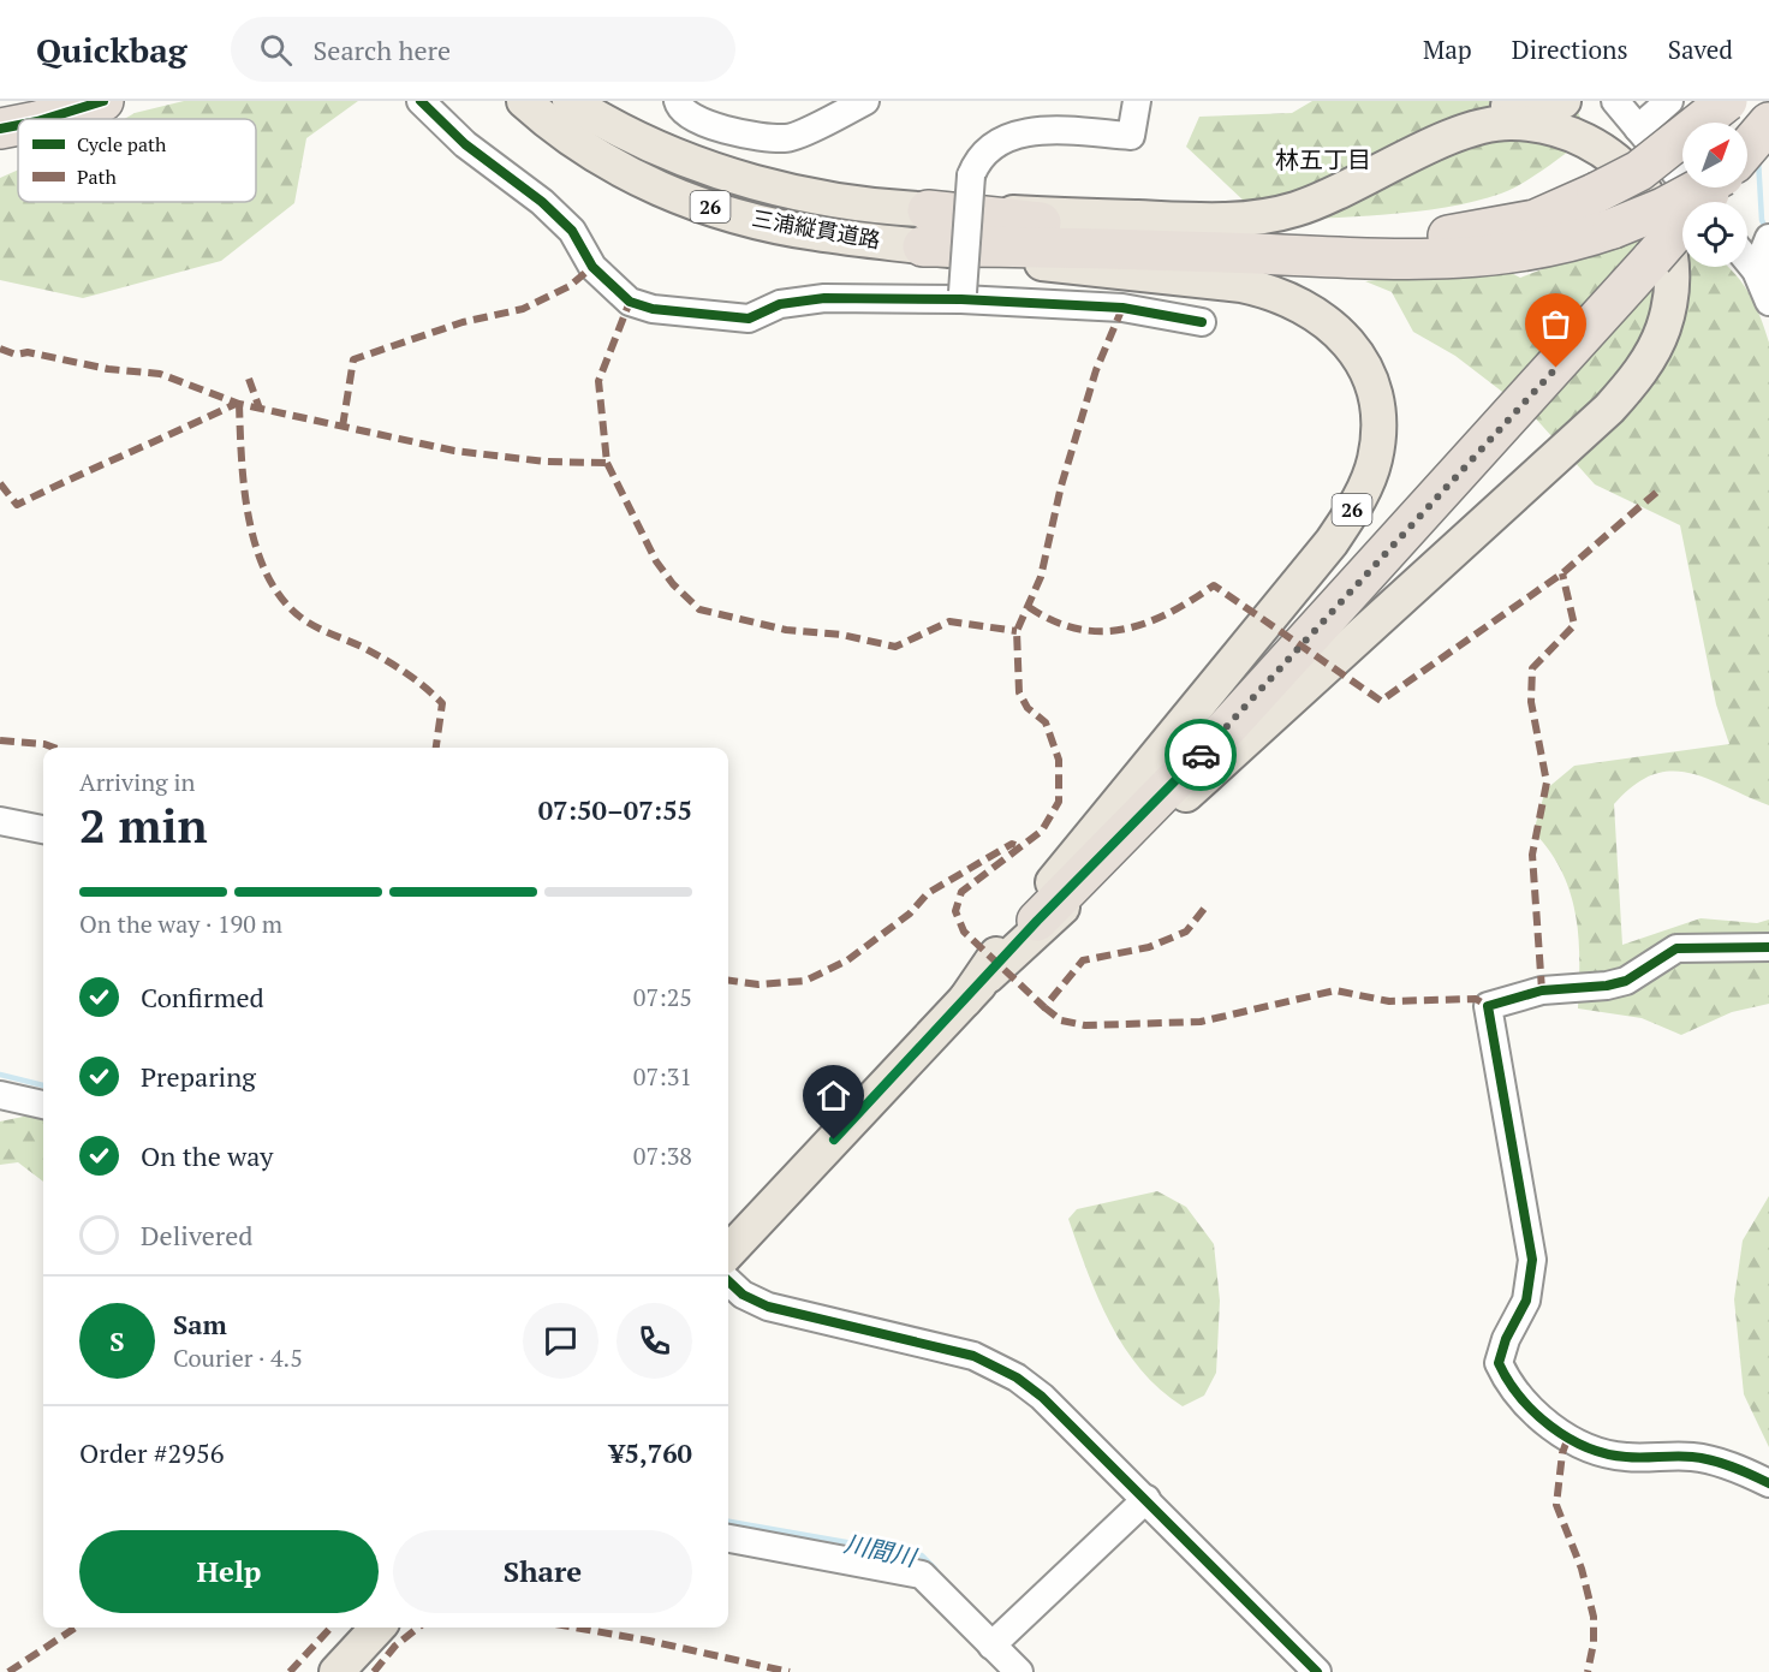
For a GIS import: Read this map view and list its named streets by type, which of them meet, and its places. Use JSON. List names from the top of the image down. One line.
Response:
{"streets":{"highway":["26"],"main road":["三浦縦貫道路"]},"crossings":[["26","三浦縦貫道路"]],"districts":["林五丁目"],"water":["川間川"],"legend":["Cycle path","Path"],"north":"top right","page":{"header":"Quickbag","search":"Search here","nav":["Map","Directions","Saved"],"heading":["2 min","Arriving in","07:50–07:55"],"panel":["Sam","Courier · 4.5","Order #2956","¥5,760"],"bar":"On the way · 190 m","list":[["Confirmed","07:25"],["Preparing","07:31"],["On the way","07:38"],"Delivered"],"round":"S","buttons":["Help","Share"]}}
